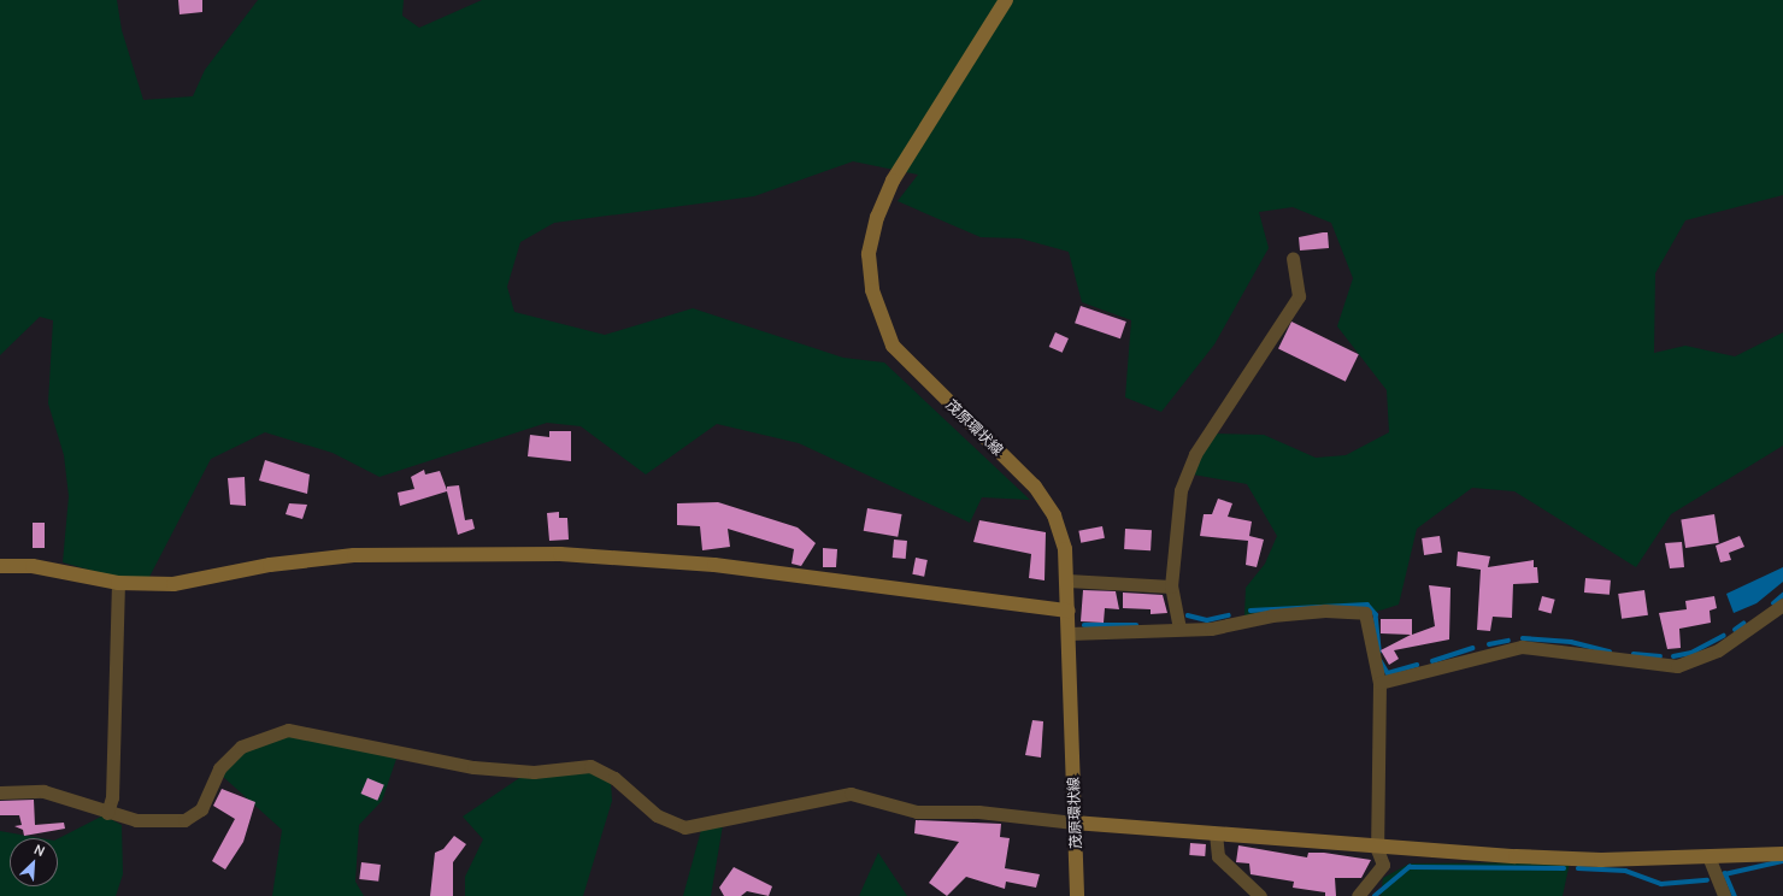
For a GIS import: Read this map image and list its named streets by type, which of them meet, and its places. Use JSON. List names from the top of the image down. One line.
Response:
{"streets":{"street":["茂原環状線"]},"north":"top right"}
